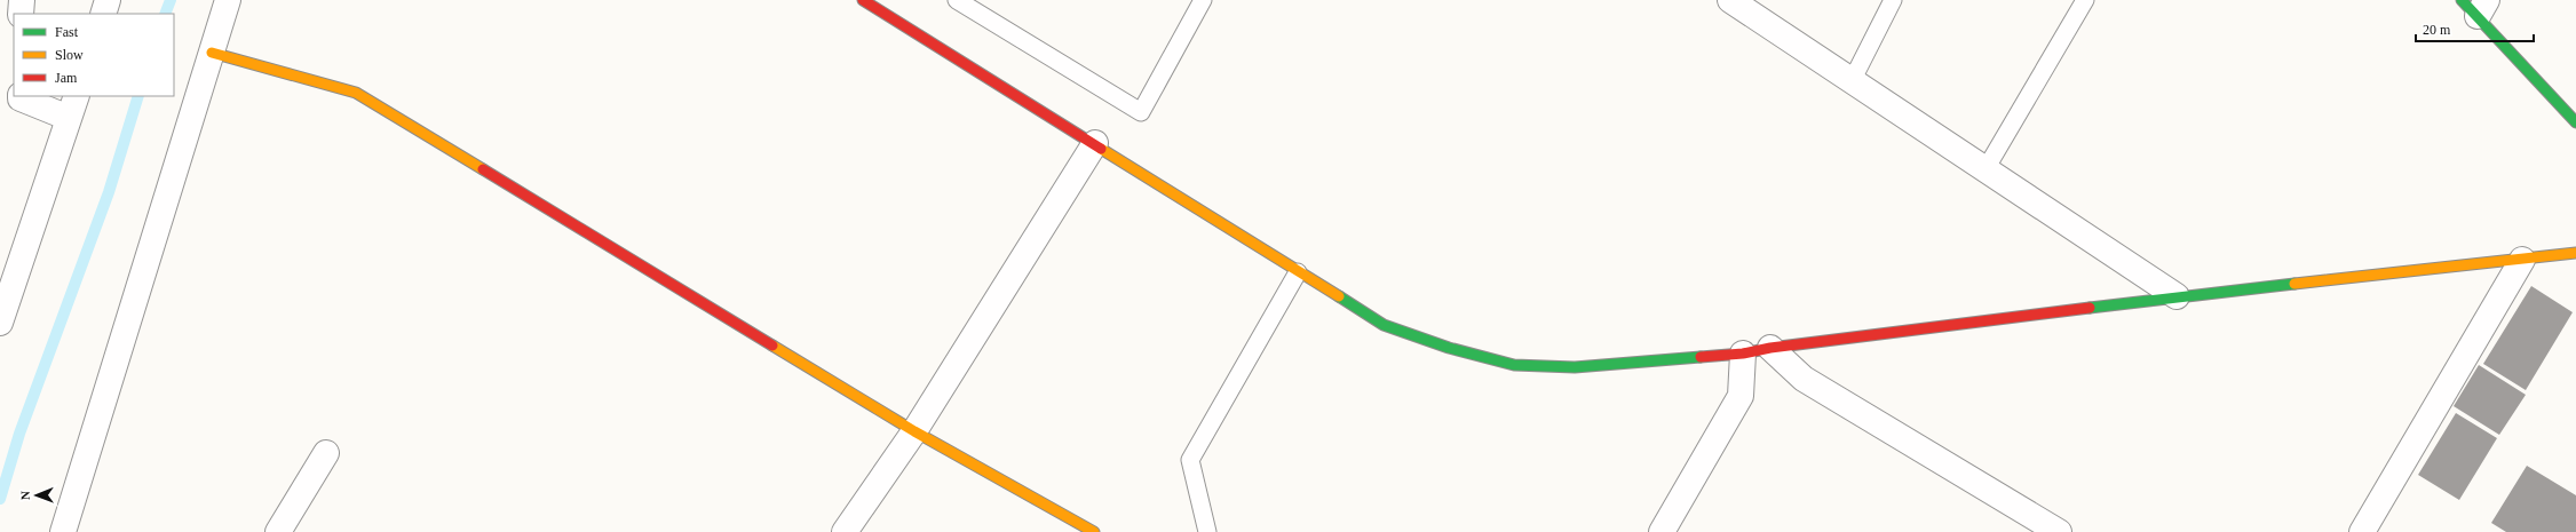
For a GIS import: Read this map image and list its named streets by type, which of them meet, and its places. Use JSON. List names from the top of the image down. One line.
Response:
{"legend":["Fast","Slow","Jam"],"scale_bar":"20 m","north":"left"}
